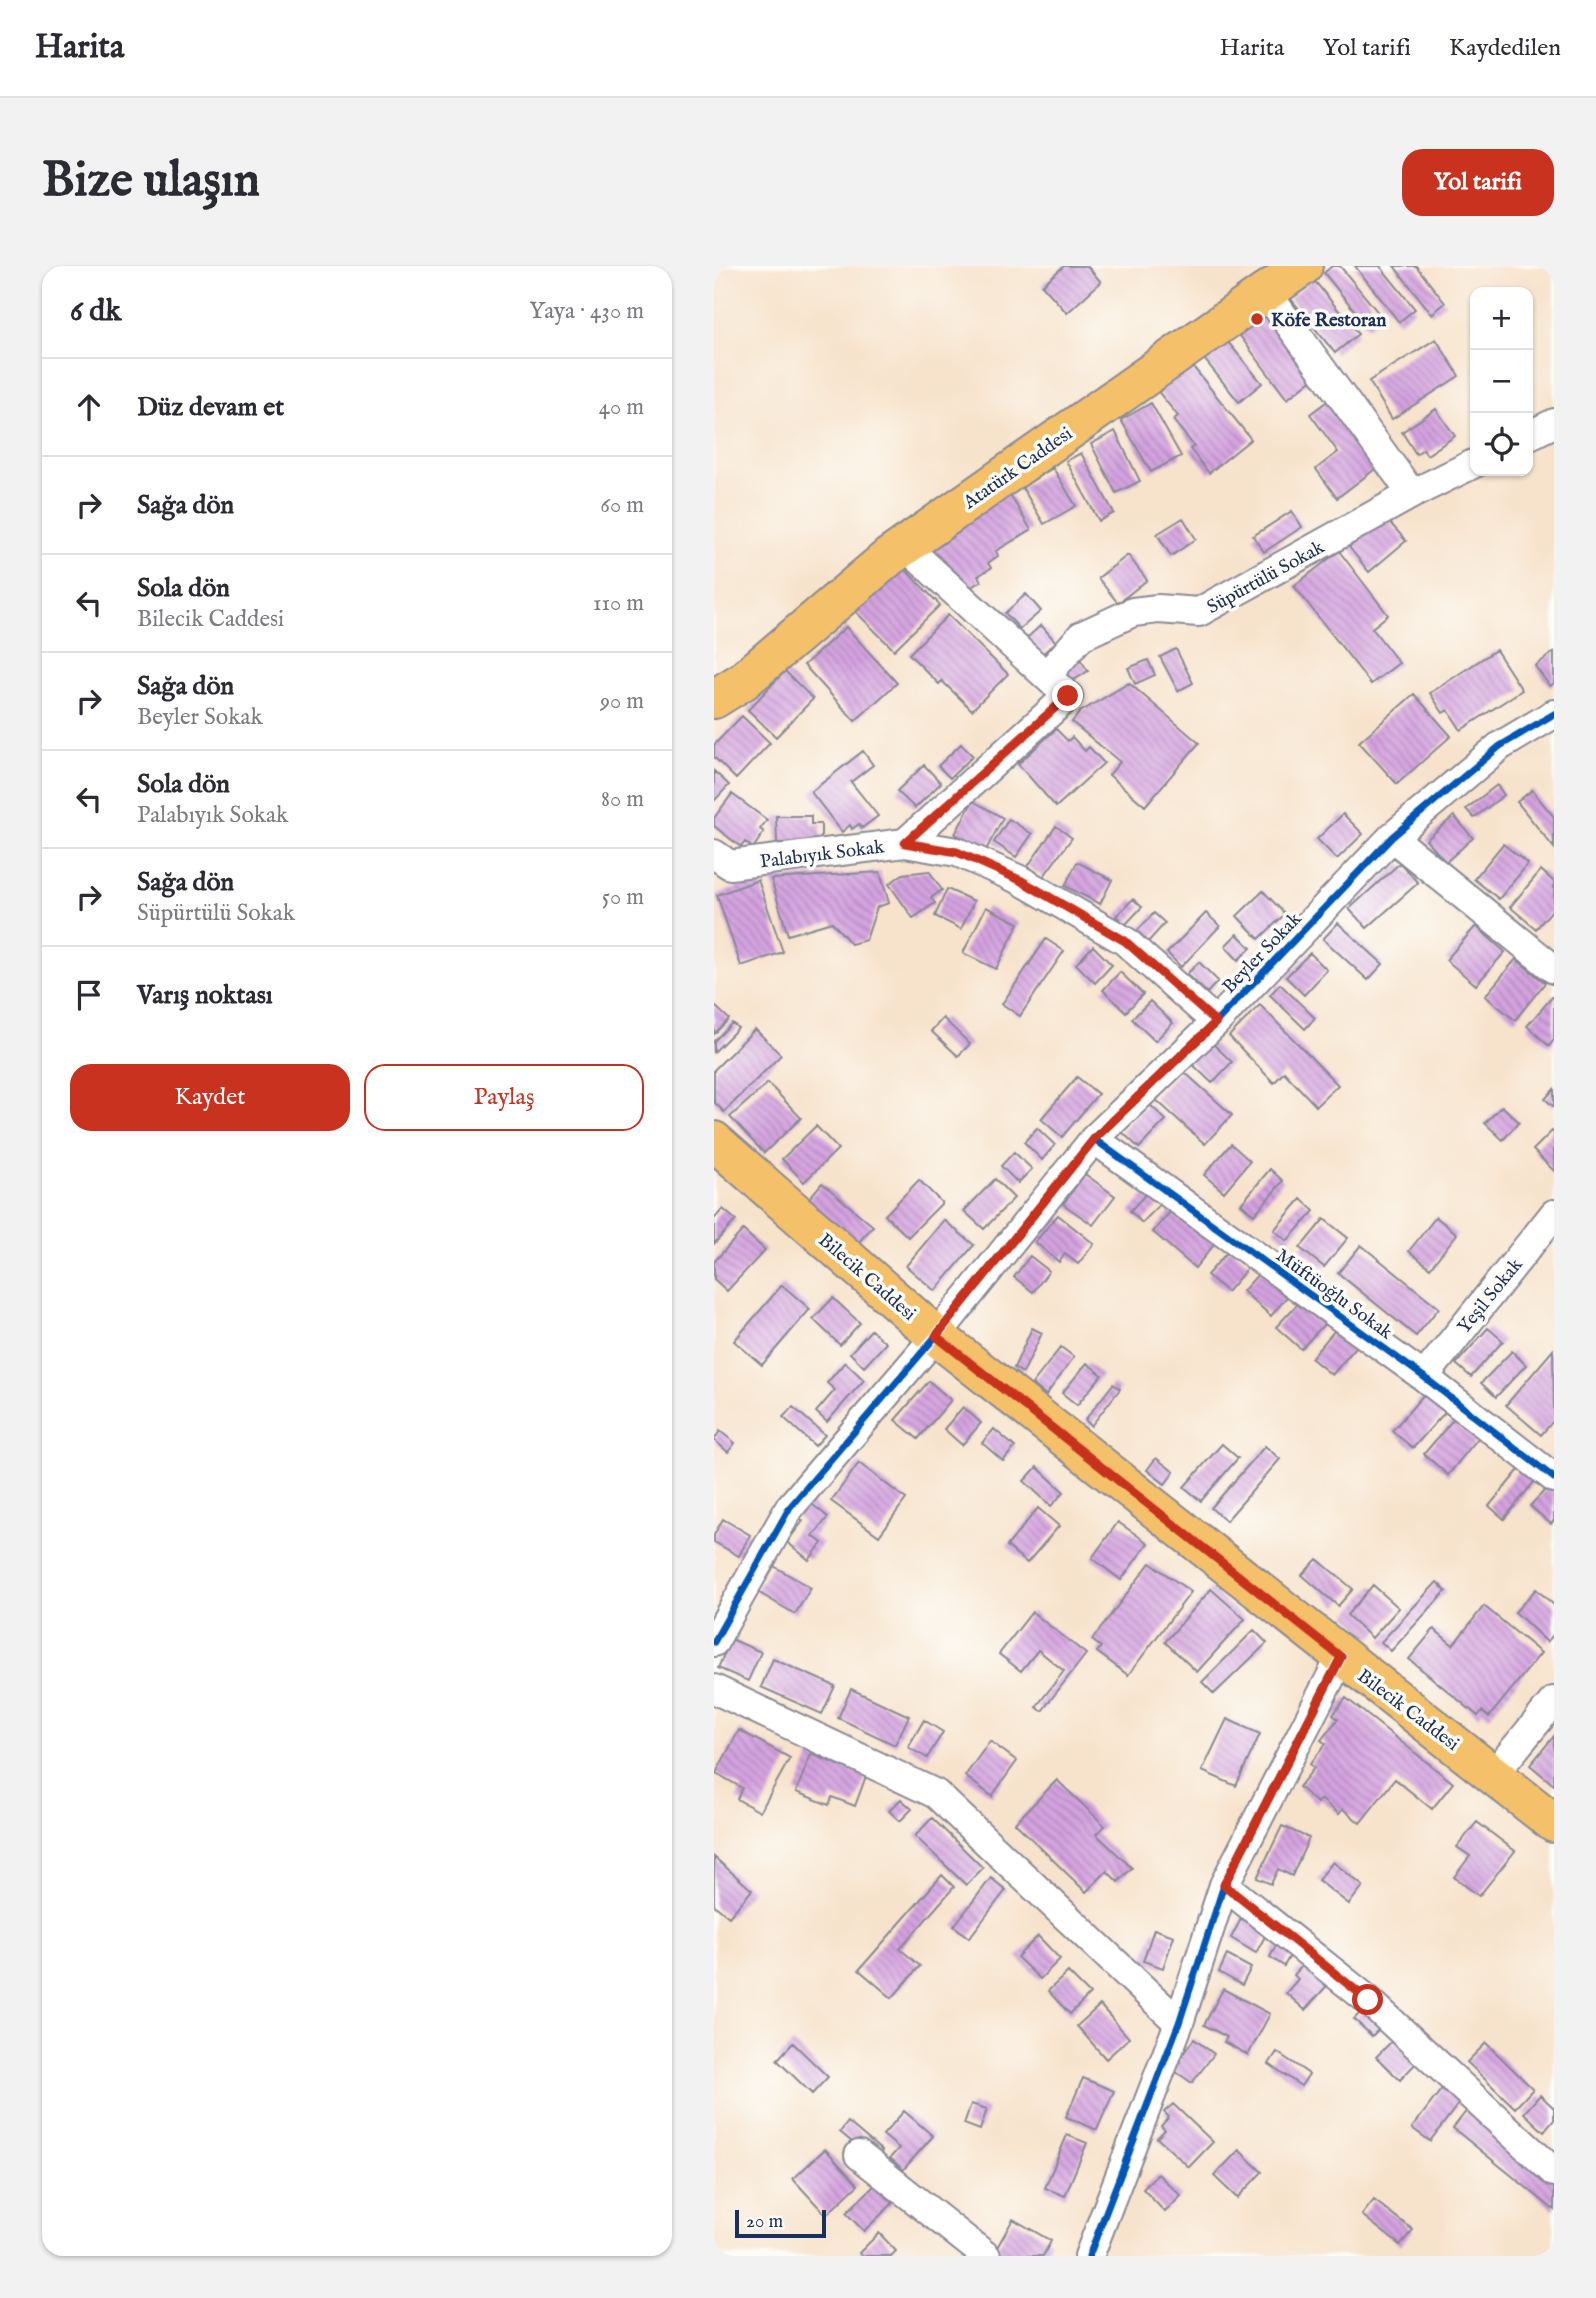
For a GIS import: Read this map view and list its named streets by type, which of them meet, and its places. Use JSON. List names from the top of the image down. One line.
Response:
{"streets":{"main road":["Atatürk Caddesi","Bilecik Caddesi"],"street":["Süpürtülü Sokak","Palabıyık Sokak","Beyler Sokak","Müftüoğlu Sokak","Yeşil Sokak"]},"crossings":[["Palabıyık Sokak","Beyler Sokak"],["Beyler Sokak","Bilecik Caddesi"],["Beyler Sokak","Müftüoğlu Sokak"],["Müftüoğlu Sokak","Yeşil Sokak"]],"places":["Köfe Restoran"],"scale_bar":"20 m","page":{"header":"Harita","nav":["Harita","Yol tarifi","Kaydedilen"],"buttons":["Yol tarifi",["Kaydet","Paylaş"]],"title":"Bize ulaşın","heading":["6 dk","Yaya · 430 m"],"map_buttons":["+","−"],"list":[["Düz devam et","40 m"],["Sağa dön","60 m"],["Sola dön","Bilecik Caddesi","110 m"],["Sağa dön","Beyler Sokak","90 m"],["Sola dön","Palabıyık Sokak","80 m"],["Sağa dön","Süpürtülü Sokak","50 m"],"Varış noktası"],"scale":"20 m"}}
